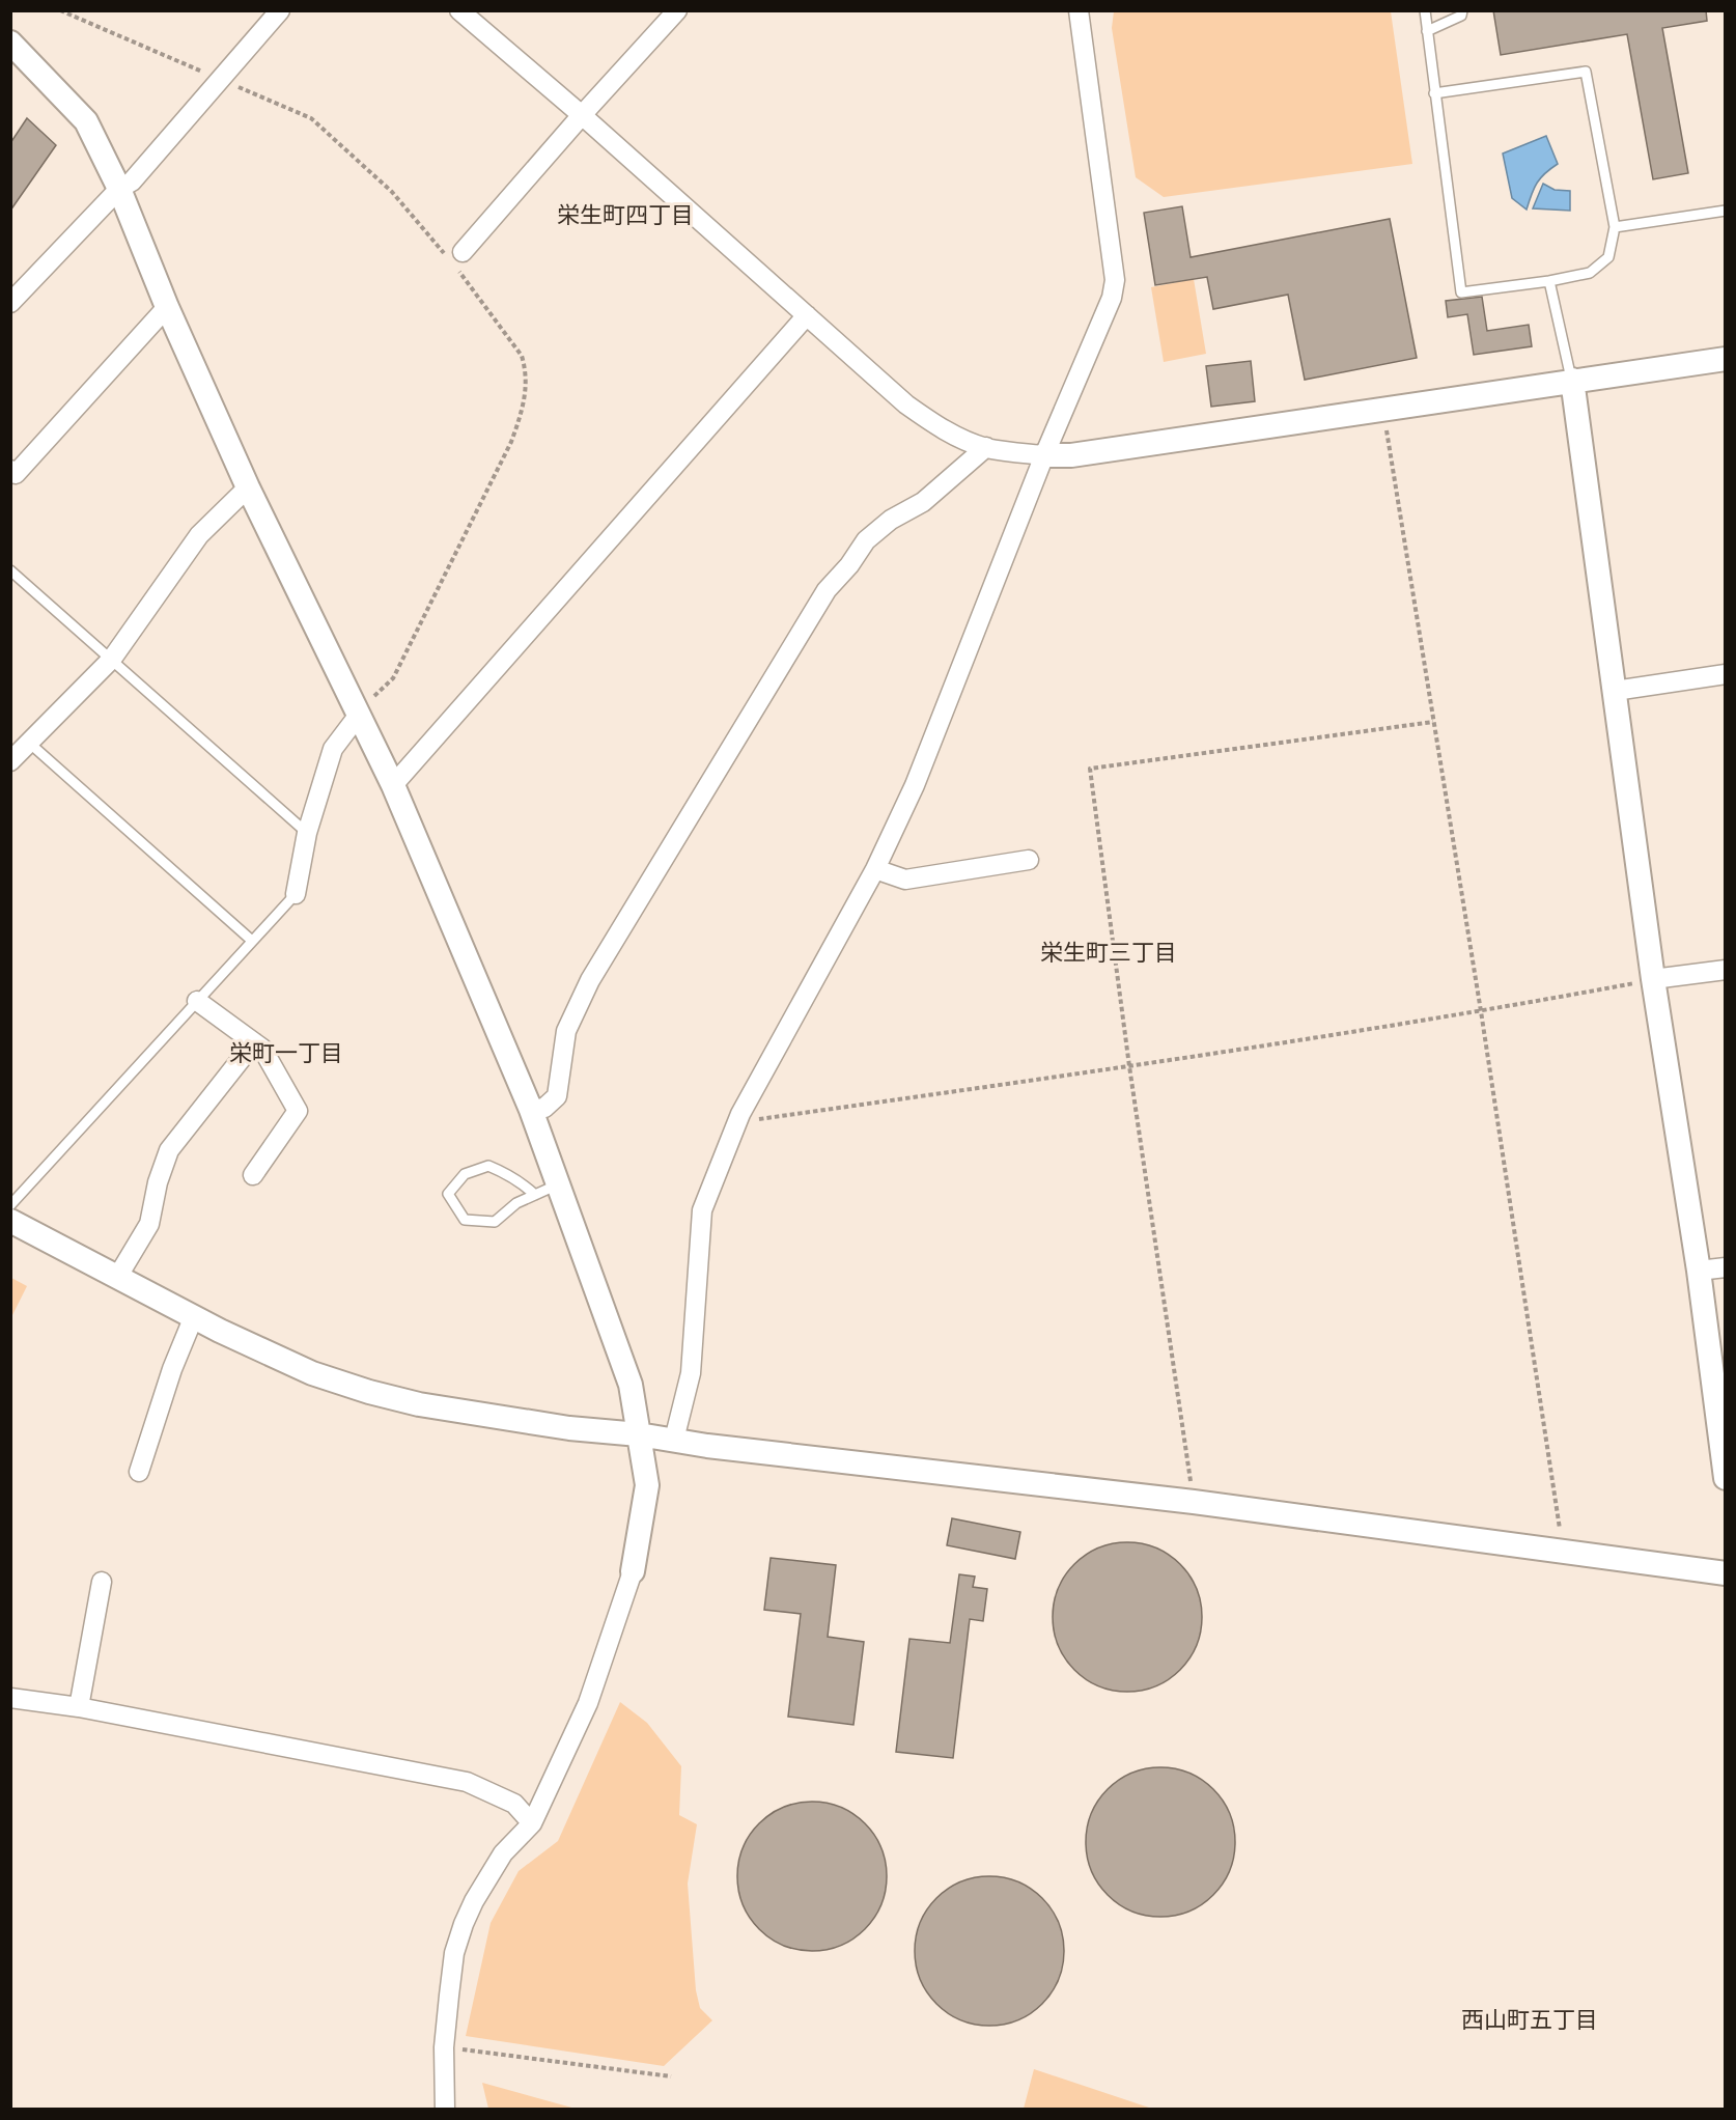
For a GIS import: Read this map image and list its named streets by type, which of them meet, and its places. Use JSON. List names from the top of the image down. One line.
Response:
{"districts":["栄生町四丁目","栄生町三丁目","栄町一丁目","西山町五丁目"]}
